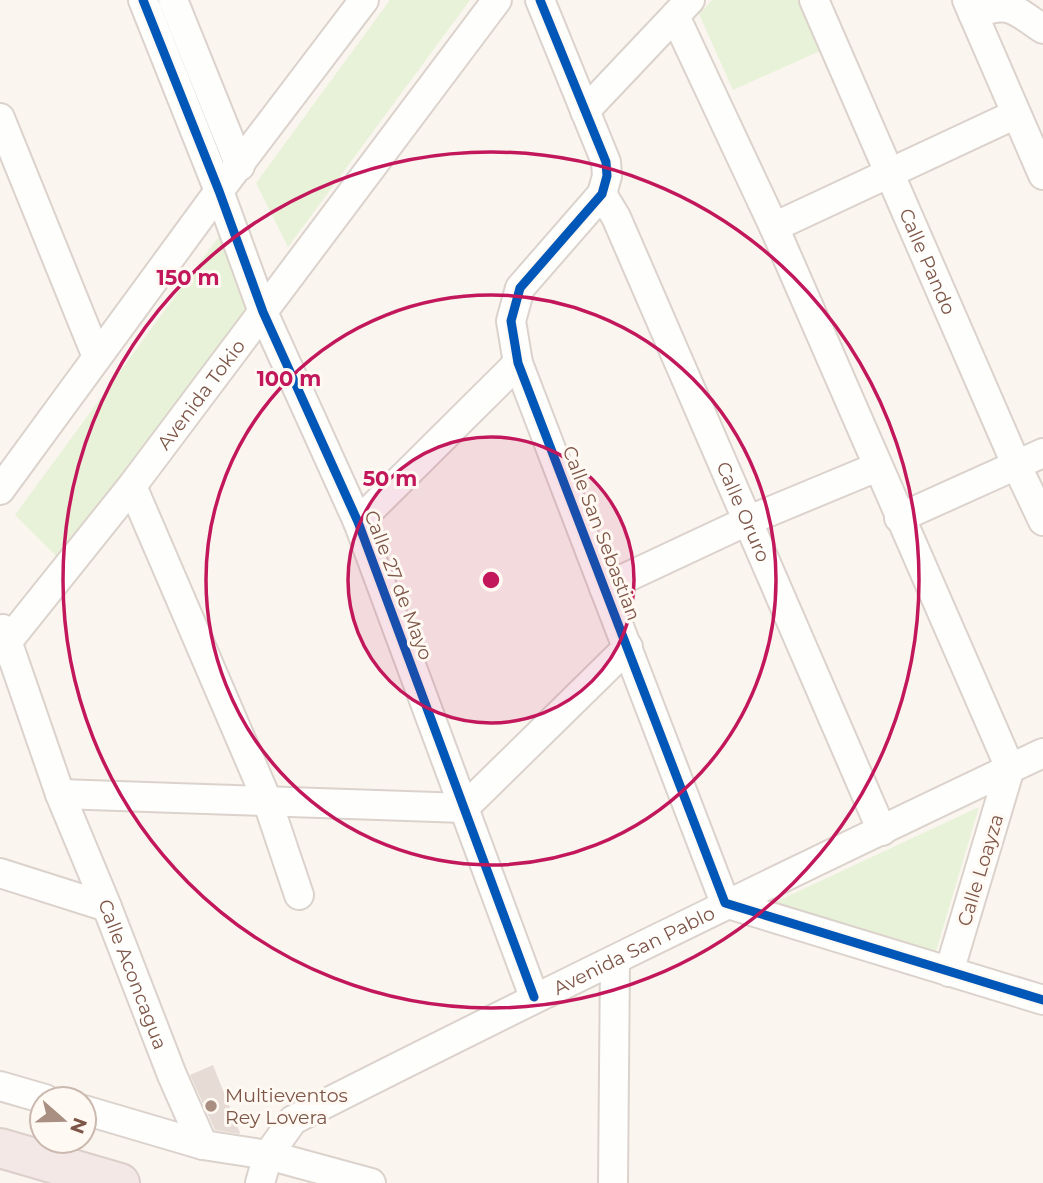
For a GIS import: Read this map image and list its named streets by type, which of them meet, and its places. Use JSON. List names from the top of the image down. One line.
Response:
{"streets":{"street":["Calle Pando","Avenida Tokio","Calle Oruro","Calle San Sebastian","Calle 27 de Mayo","Calle Loayza","Avenida San Pablo","Calle Aconcagua"]},"crossings":[["Avenida Tokio","Calle 27 de Mayo"],["Avenida Tokio","Calle Aconcagua"],["Calle Oruro","Calle San Sebastian"],["Calle Oruro","Avenida San Pablo"],["Calle San Sebastian","Avenida San Pablo"],["Calle 27 de Mayo","Avenida San Pablo"],["Calle Loayza","Avenida San Pablo"]],"places":["Multieventos Rey Lovera"],"north":"right","rings":["150 m","100 m","50 m"]}
